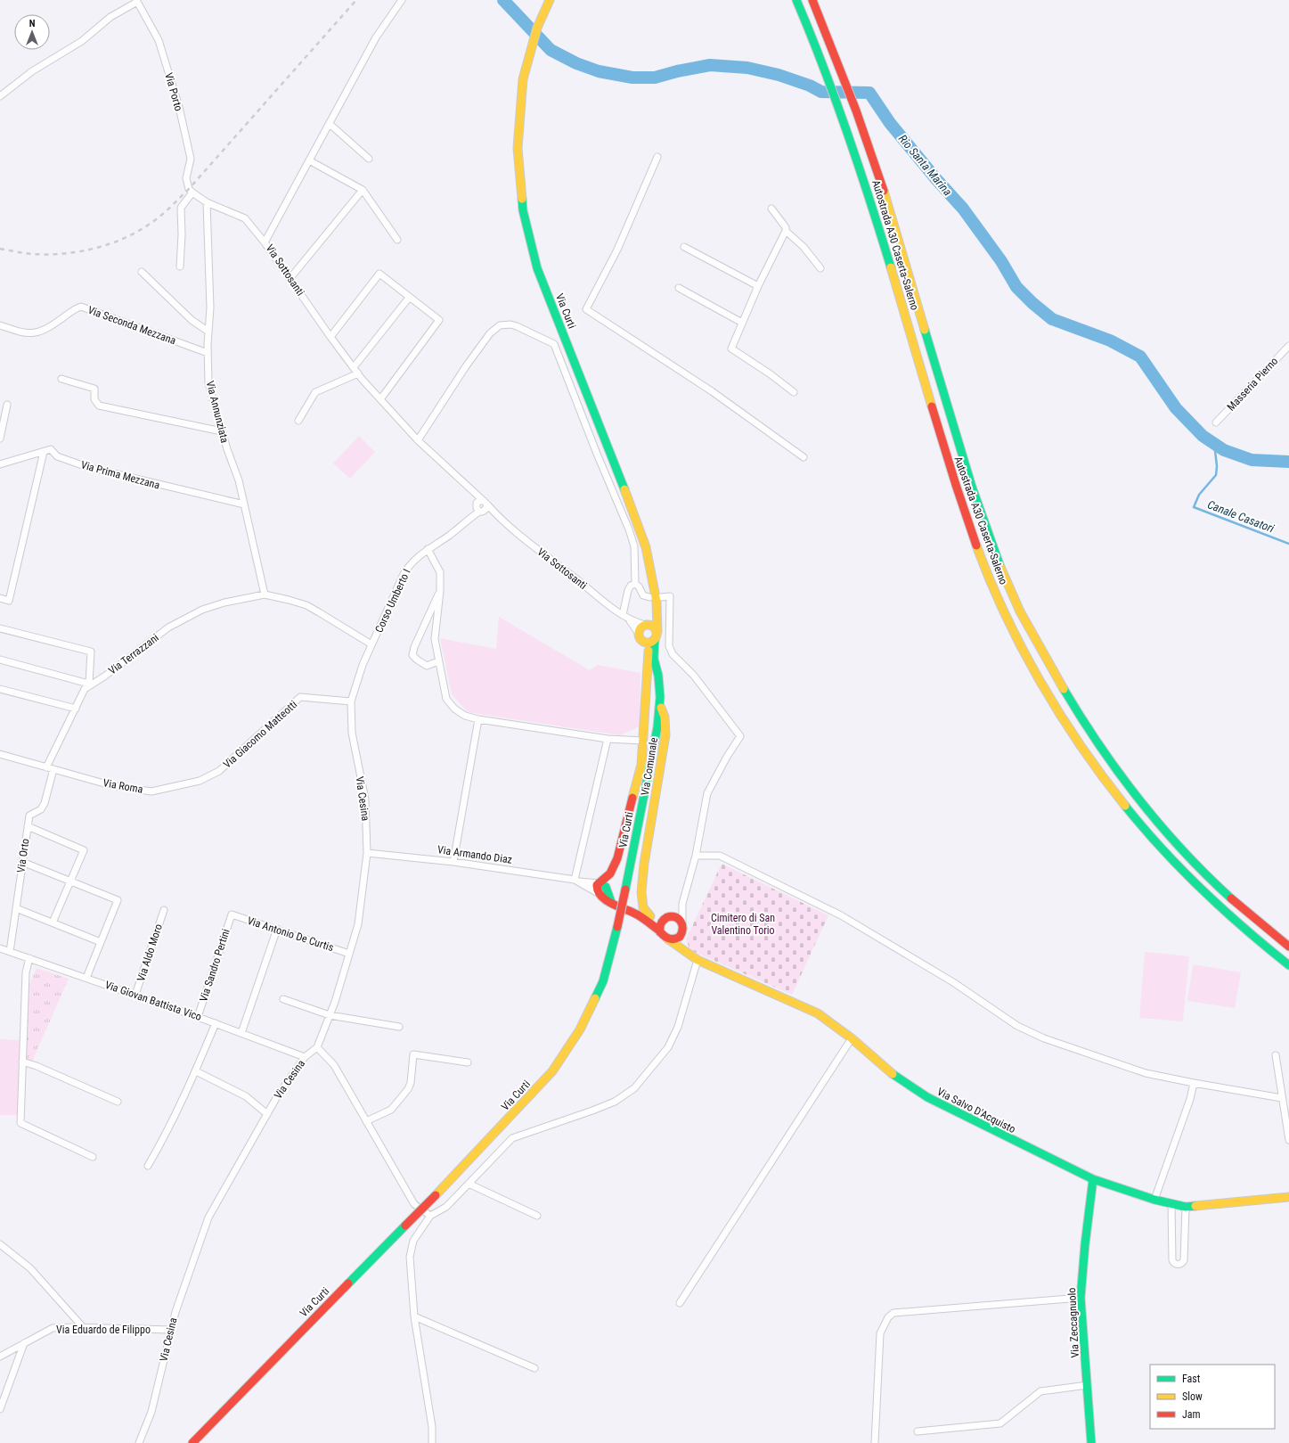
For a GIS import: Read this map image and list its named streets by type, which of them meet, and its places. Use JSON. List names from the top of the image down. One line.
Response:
{"streets":{"main road":["Autostrada A30 Caserta-Salerno","Via Curti","Via Comunale","Via Armando Diaz","Via Salvo D'Acquisto","Via Zeccagnuolo"],"street":["Via Porto","Via Sottosanti","Via Seconda Mezzana","Masseria Pierno","Via Annunziata","Via Prima Mezzana","Corso Umberto I","Via Terrazzani","Via Giacomo Matteotti","Via Roma","Via Cesina","Via Orto","Via Antonio De Curtis","Via Aldo Moro","Via Sandro Pertini","Via Giovan Battista Vico","Via Eduardo de Filippo"]},"crossings":[["Via Sottosanti","Via Curti"],["Via Sottosanti","Corso Umberto I"],["Via Curti","Via Comunale"],["Via Curti","Via Armando Diaz"],["Via Seconda Mezzana","Via Annunziata"],["Via Annunziata","Via Prima Mezzana"],["Via Annunziata","Via Terrazzani"],["Corso Umberto I","Via Giacomo Matteotti"],["Corso Umberto I","Via Cesina"],["Via Terrazzani","Via Roma"],["Via Giacomo Matteotti","Via Roma"],["Via Giacomo Matteotti","Via Cesina"],["Via Roma","Via Orto"],["Via Cesina","Via Armando Diaz"],["Via Cesina","Via Antonio De Curtis"],["Via Cesina","Via Giovan Battista Vico"],["Via Cesina","Via Eduardo de Filippo"],["Via Orto","Via Giovan Battista Vico"],["Via Antonio De Curtis","Via Sandro Pertini"],["Via Aldo Moro","Via Giovan Battista Vico"],["Via Sandro Pertini","Via Giovan Battista Vico"],["Via Salvo D'Acquisto","Via Zeccagnuolo"]],"water":["Rio Santa Marina","Canale Casatori"],"parks":["Cimitero di San Valentino Torio"],"legend":["Fast","Slow","Jam"],"north":"top"}
